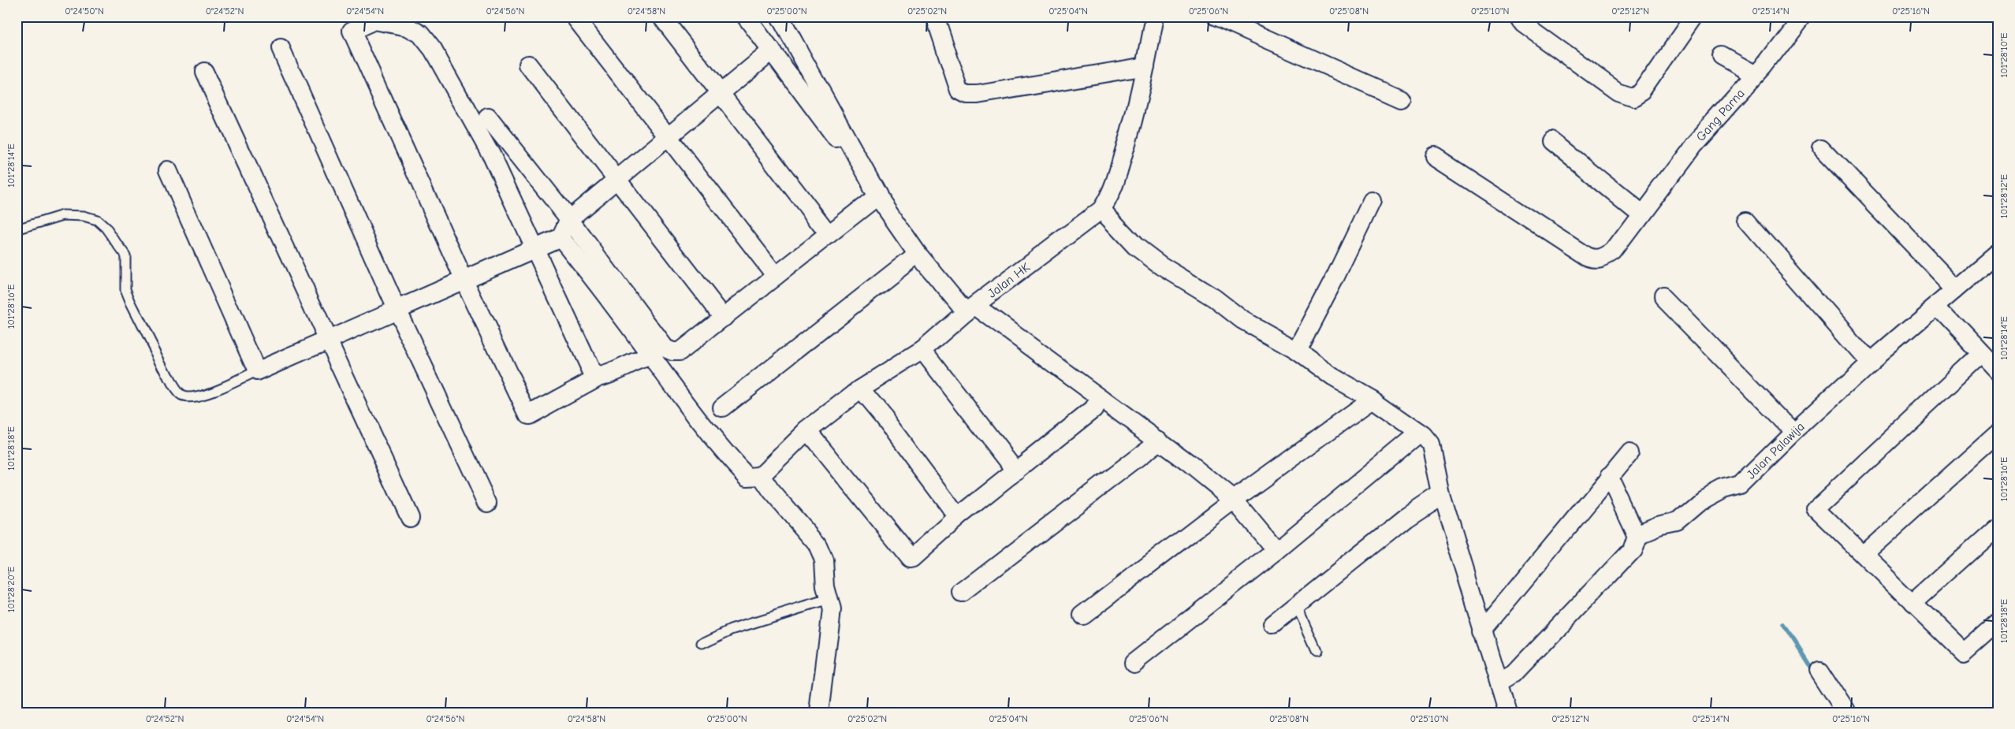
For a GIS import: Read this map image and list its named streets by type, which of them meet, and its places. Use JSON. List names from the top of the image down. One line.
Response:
{"streets":{"street":["Gang Parna","Jalan HK","Jalan Palawija"]},"coordinates":["0°24'50\"N","0°24'52\"N","0°24'54\"N","0°24'56\"N","0°24'58\"N","0°25'00\"N","0°25'02\"N","0°25'04\"N","0°25'06\"N","0°25'08\"N","0°25'10\"N","0°25'12\"N","0°25'14\"N","0°25'16\"N","101°28'10\"E","101°28'14\"E","101°28'12\"E","101°28'16\"E","101°28'18\"E","101°28'20\"E"]}
